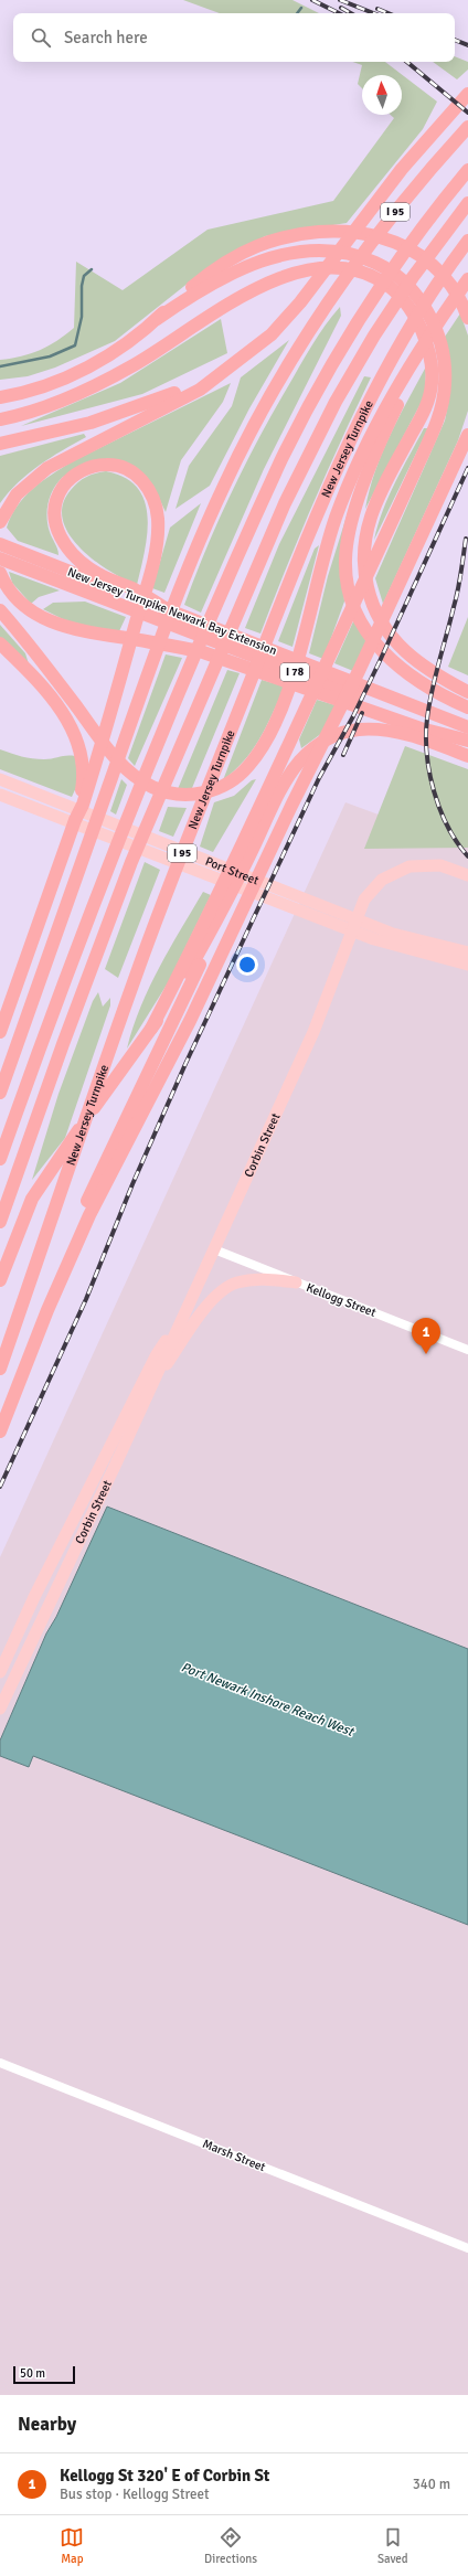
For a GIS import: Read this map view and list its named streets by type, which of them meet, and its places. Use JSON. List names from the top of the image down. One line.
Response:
{"streets":{"highway":["I 95","New Jersey Turnpike","New Jersey Turnpike Newark Bay Extension","I 78"],"main road":["Port Street","Corbin Street"],"street":["Kellogg Street","Marsh Street"]},"crossings":[["Corbin Street","Kellogg Street"]],"water":["Port Newark Inshore Reach West"],"scale_bar":"50 m","north":"top","page":{"search":"Search here","pins":"1","scale":"50 m","heading":"Nearby","list":[{"mark":"1","name":"Kellogg St 320' E of Corbin St","note":"Bus stop · Kellogg Street","value":"340 m"}],"nav":["Map","Directions","Saved"]}}
